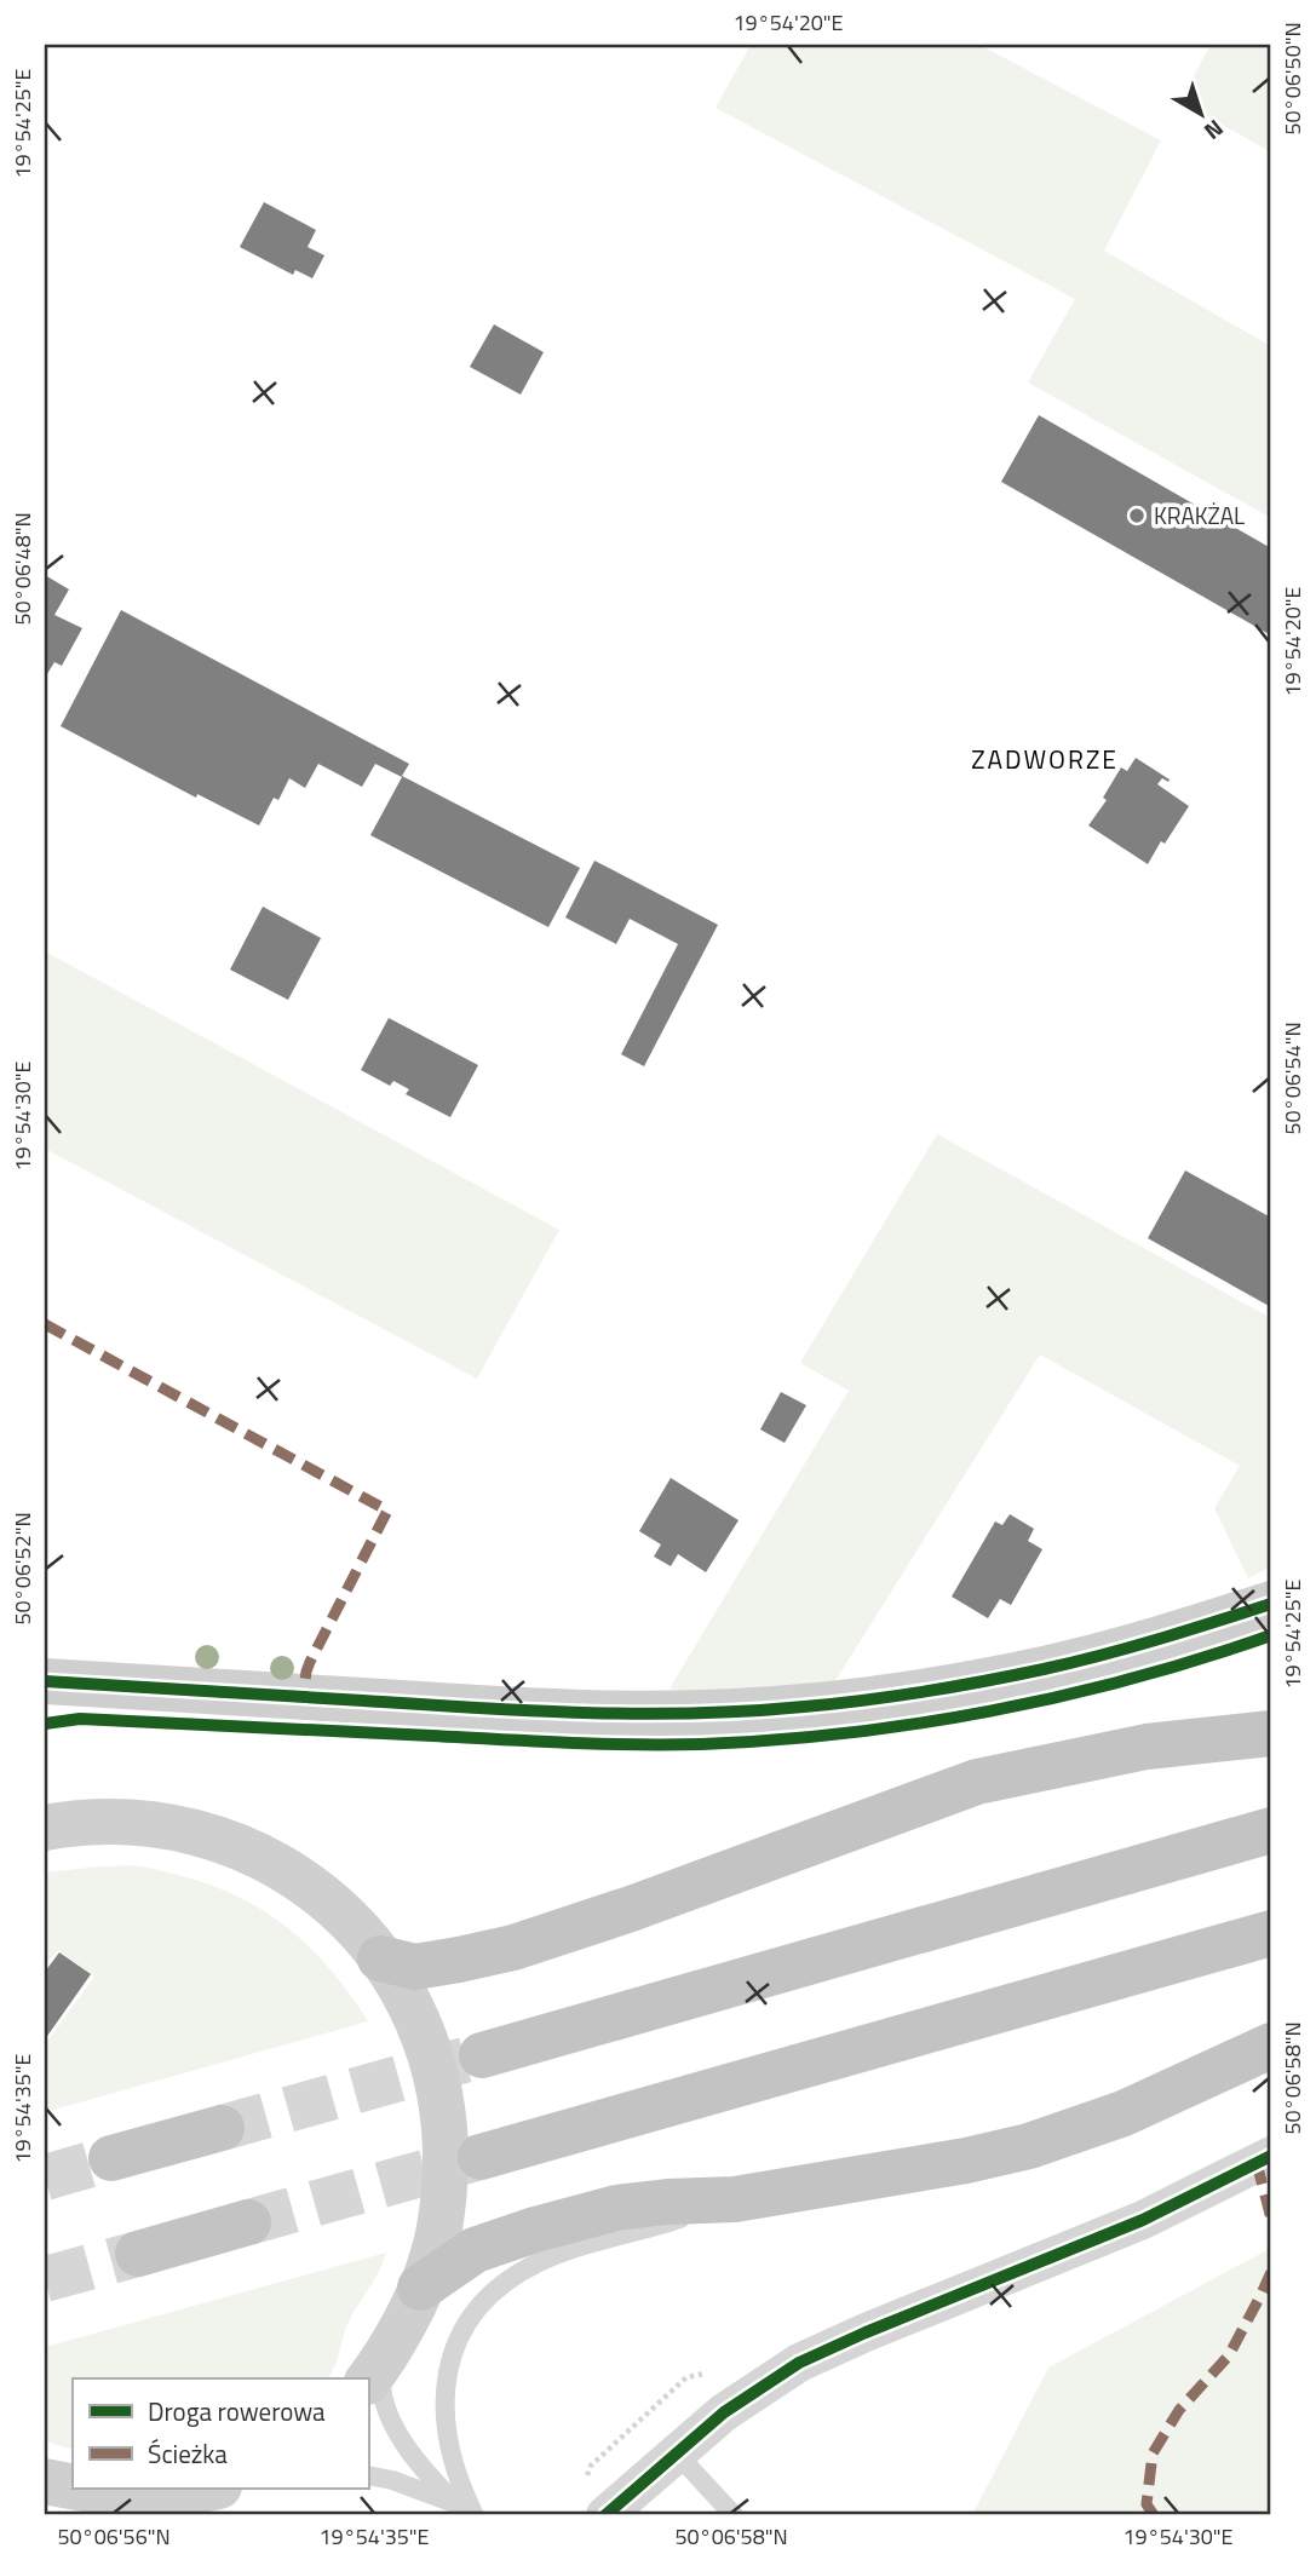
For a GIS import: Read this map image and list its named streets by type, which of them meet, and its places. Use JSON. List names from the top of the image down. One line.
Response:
{"districts":["ZADWORZE"],"places":["KRAKŻAL"],"legend":["Droga rowerowa","Ścieżka"],"north":"bottom right","coordinates":["19°54'20\"E","50°06'50\"N","19°54'25\"E","50°06'48\"N","50°06'54\"N","19°54'30\"E","50°06'52\"N","50°06'58\"N","19°54'35\"E","50°06'56\"N"]}
